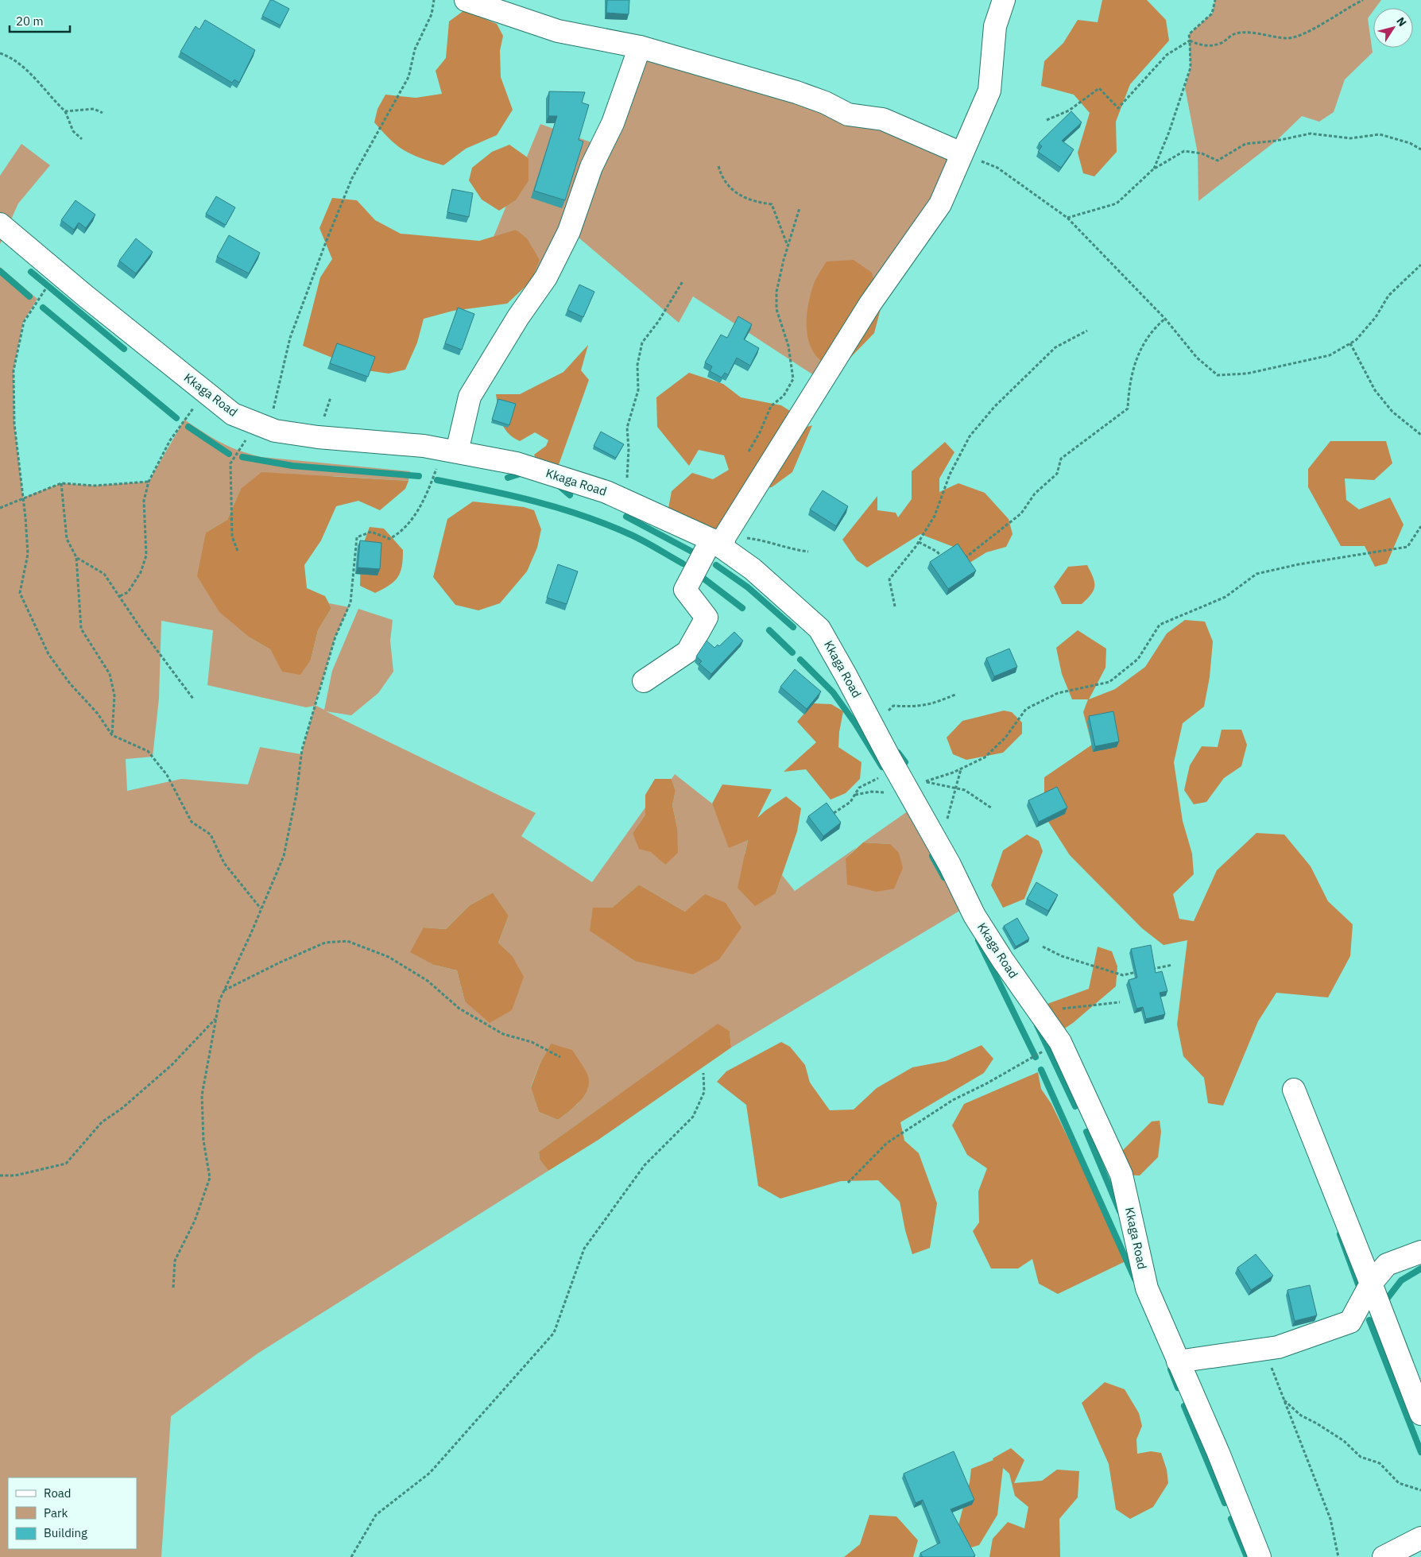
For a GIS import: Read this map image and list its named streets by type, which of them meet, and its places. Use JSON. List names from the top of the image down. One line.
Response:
{"streets":{"street":["Kkaga Road"]},"legend":["Road","Park","Building"],"scale_bar":"20 m","north":"top right"}
